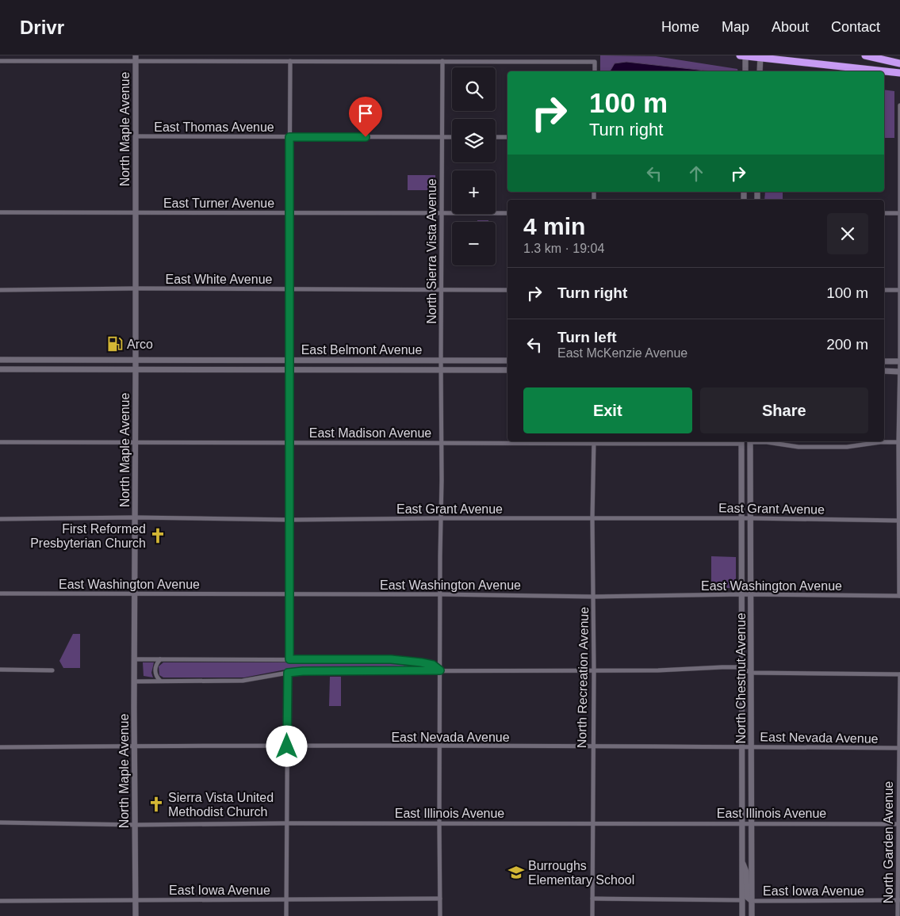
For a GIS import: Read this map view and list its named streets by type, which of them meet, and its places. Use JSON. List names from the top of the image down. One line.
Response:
{"streets":{"main road":["North Maple Avenue","East Belmont Avenue","North Chestnut Avenue"],"street":["East Thomas Avenue","East Turner Avenue","North Sierra Vista Avenue","East White Avenue","East Madison Avenue","East Grant Avenue","East Washington Avenue","North Recreation Avenue","East Nevada Avenue","East Illinois Avenue","North Garden Avenue","East Iowa Avenue"]},"crossings":[["East Thomas Avenue","North Maple Avenue"],["East Thomas Avenue","North Sierra Vista Avenue"],["North Maple Avenue","East Turner Avenue"],["North Maple Avenue","East White Avenue"],["North Maple Avenue","East Belmont Avenue"],["North Maple Avenue","East Madison Avenue"],["North Maple Avenue","East Grant Avenue"],["North Maple Avenue","East Washington Avenue"],["North Maple Avenue","East Nevada Avenue"],["North Maple Avenue","East Illinois Avenue"],["North Maple Avenue","East Iowa Avenue"],["East Turner Avenue","North Sierra Vista Avenue"],["North Sierra Vista Avenue","East White Avenue"],["North Sierra Vista Avenue","East Belmont Avenue"],["North Sierra Vista Avenue","East Madison Avenue"],["North Sierra Vista Avenue","East Grant Avenue"],["North Sierra Vista Avenue","East Washington Avenue"],["North Sierra Vista Avenue","East Nevada Avenue"],["North Sierra Vista Avenue","East Illinois Avenue"],["North Sierra Vista Avenue","East Iowa Avenue"],["East Madison Avenue","North Recreation Avenue"],["East Madison Avenue","North Chestnut Avenue"],["East Grant Avenue","North Recreation Avenue"],["East Grant Avenue","North Chestnut Avenue"],["East Washington Avenue","North Recreation Avenue"],["East Washington Avenue","North Chestnut Avenue"],["North Recreation Avenue","East Nevada Avenue"],["North Recreation Avenue","East Illinois Avenue"],["North Chestnut Avenue","East Nevada Avenue"],["North Chestnut Avenue","East Illinois Avenue"],["North Chestnut Avenue","East Iowa Avenue"],["East Nevada Avenue","North Garden Avenue"],["East Illinois Avenue","North Garden Avenue"],["North Garden Avenue","East Iowa Avenue"]],"places":{"fuel station":["Arco"],"church":["First Reformed Presbyterian Church","Sierra Vista United Methodist Church"],"school or university":["Burroughs Elementary School"]},"page":{"header":"Drivr","nav":["Home","Map","About","Contact"],"map_buttons":["+","−"],"turn":["100 m","Turn right"],"heading":["4 min","1.3 km · 19:04"],"list":[{"name":"Turn right","value":"100 m"},{"name":"Turn left","note":"East McKenzie Avenue","value":"200 m"}],"buttons":["Exit","Share"]}}
